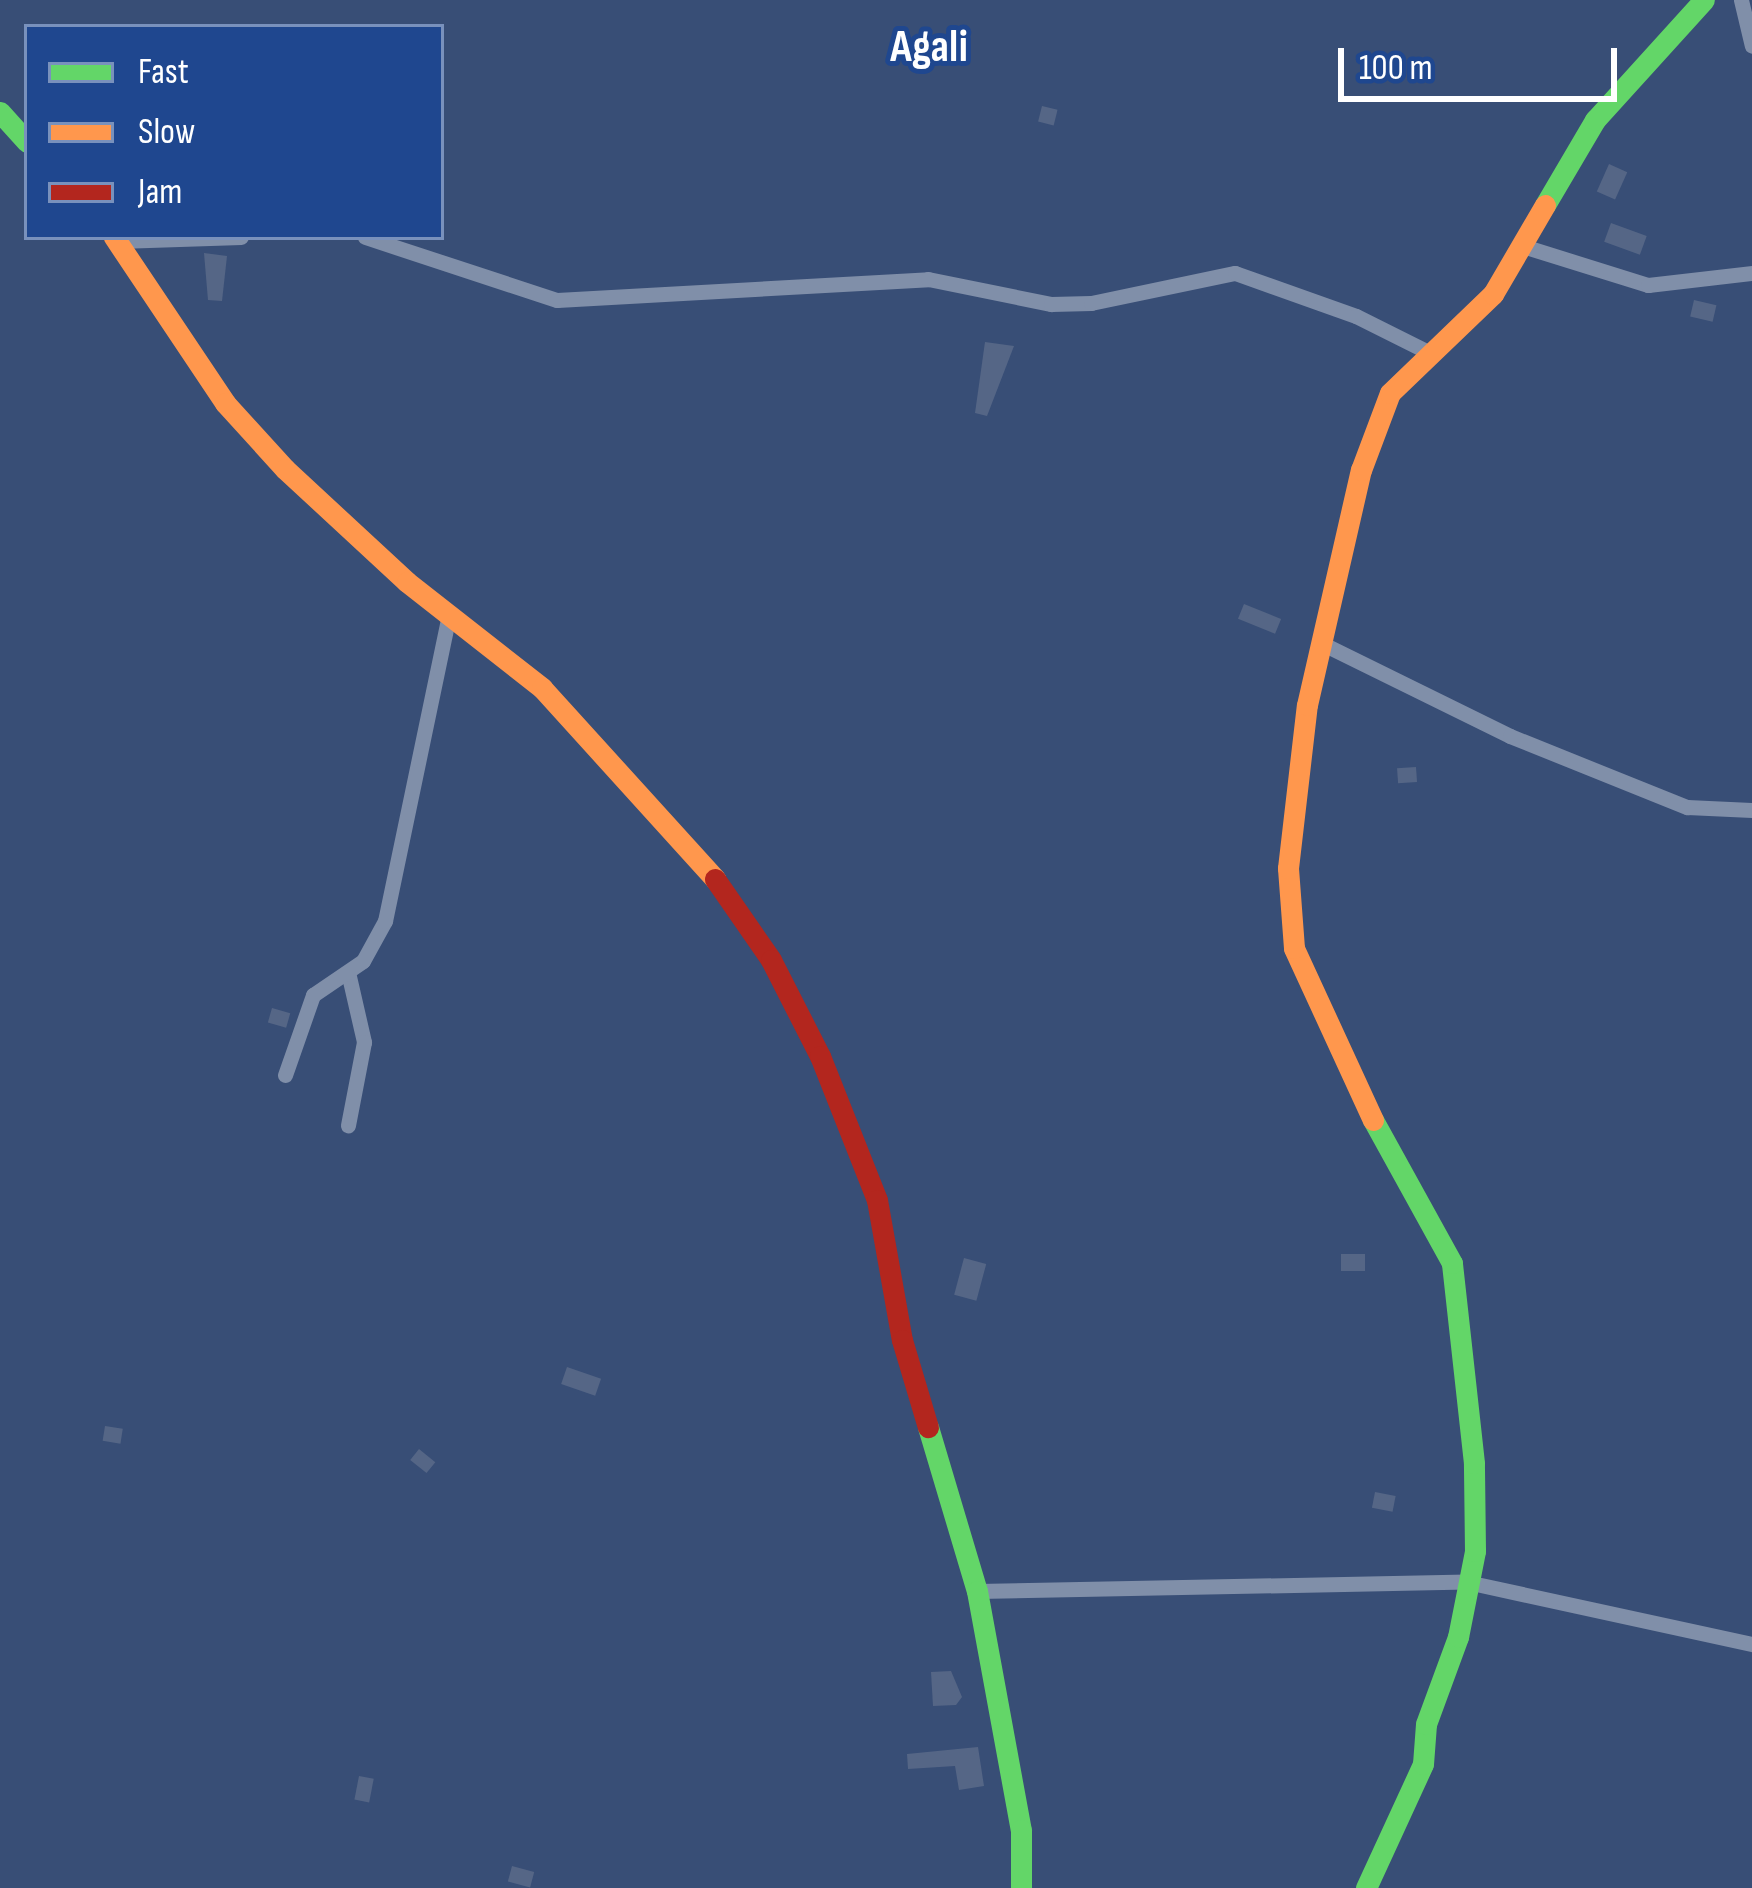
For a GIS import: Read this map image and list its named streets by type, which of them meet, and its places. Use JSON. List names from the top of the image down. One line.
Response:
{"districts":["Agali"],"legend":["Fast","Slow","Jam"],"scale_bar":"100 m"}
